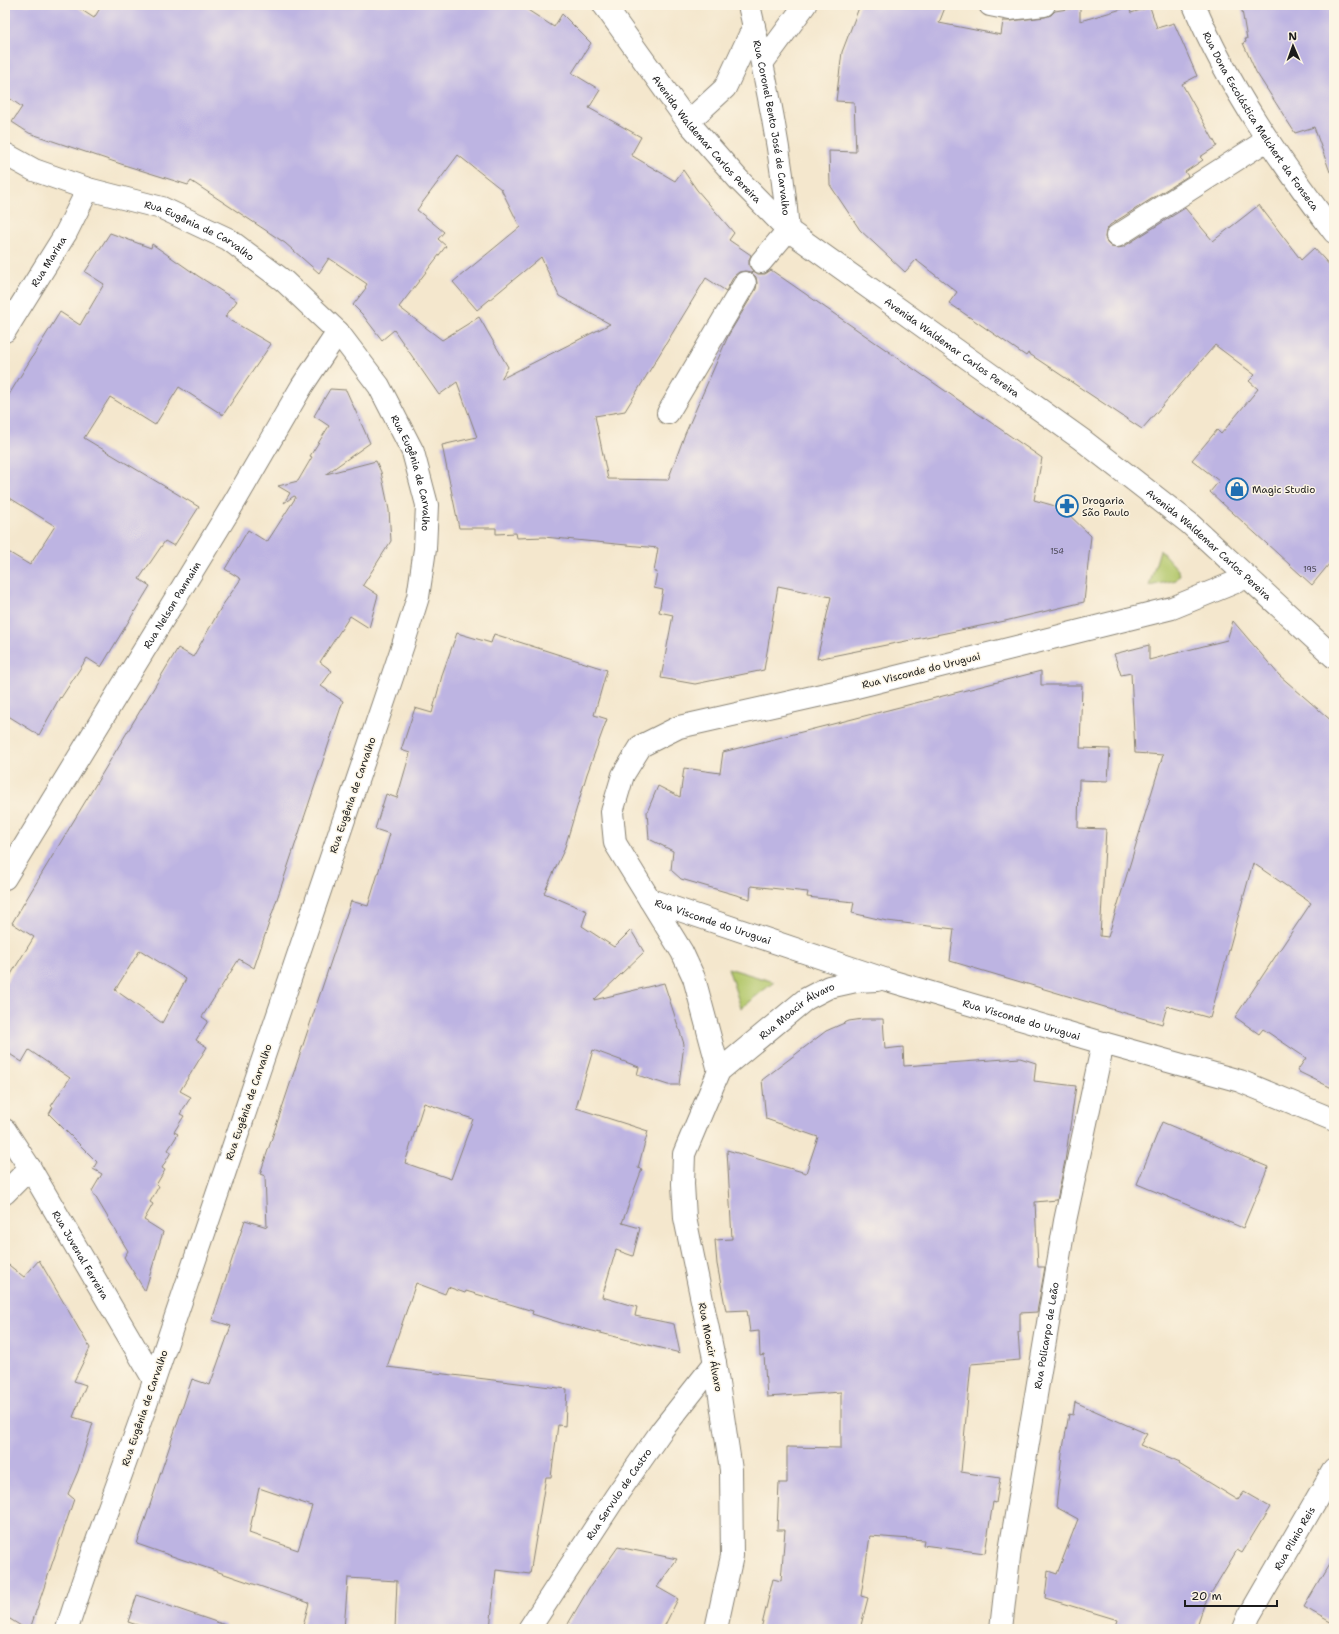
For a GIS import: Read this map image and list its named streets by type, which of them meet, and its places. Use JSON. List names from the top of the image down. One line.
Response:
{"streets":{"street":["Rua Dona Escolástica Melchert da Fonseca","Rua Coronel Bento José de Carvalho","Avenida Waldemar Carlos Pereira","Rua Eugênia de Carvalho","Rua Marina","Rua Nelson Pannaim","Rua Visconde do Uruguai","Rua Moacir Álvaro","Rua Juvenal Ferreira","Rua Policarpo de Leão","Rua Servulo de Castro","Rua Plinio Reis"]},"crossings":[["Rua Coronel Bento José de Carvalho","Avenida Waldemar Carlos Pereira"],["Avenida Waldemar Carlos Pereira","Rua Visconde do Uruguai"],["Rua Eugênia de Carvalho","Rua Marina"],["Rua Eugênia de Carvalho","Rua Nelson Pannaim"],["Rua Eugênia de Carvalho","Rua Juvenal Ferreira"],["Rua Visconde do Uruguai","Rua Moacir Álvaro"],["Rua Visconde do Uruguai","Rua Policarpo de Leão"],["Rua Moacir Álvaro","Rua Servulo de Castro"]],"places":{"shop":["Magic Studio"],"pharmacy":["Drogaria São Paulo"]},"house_numbers":["154","195"],"scale_bar":"20 m","north":"top"}
